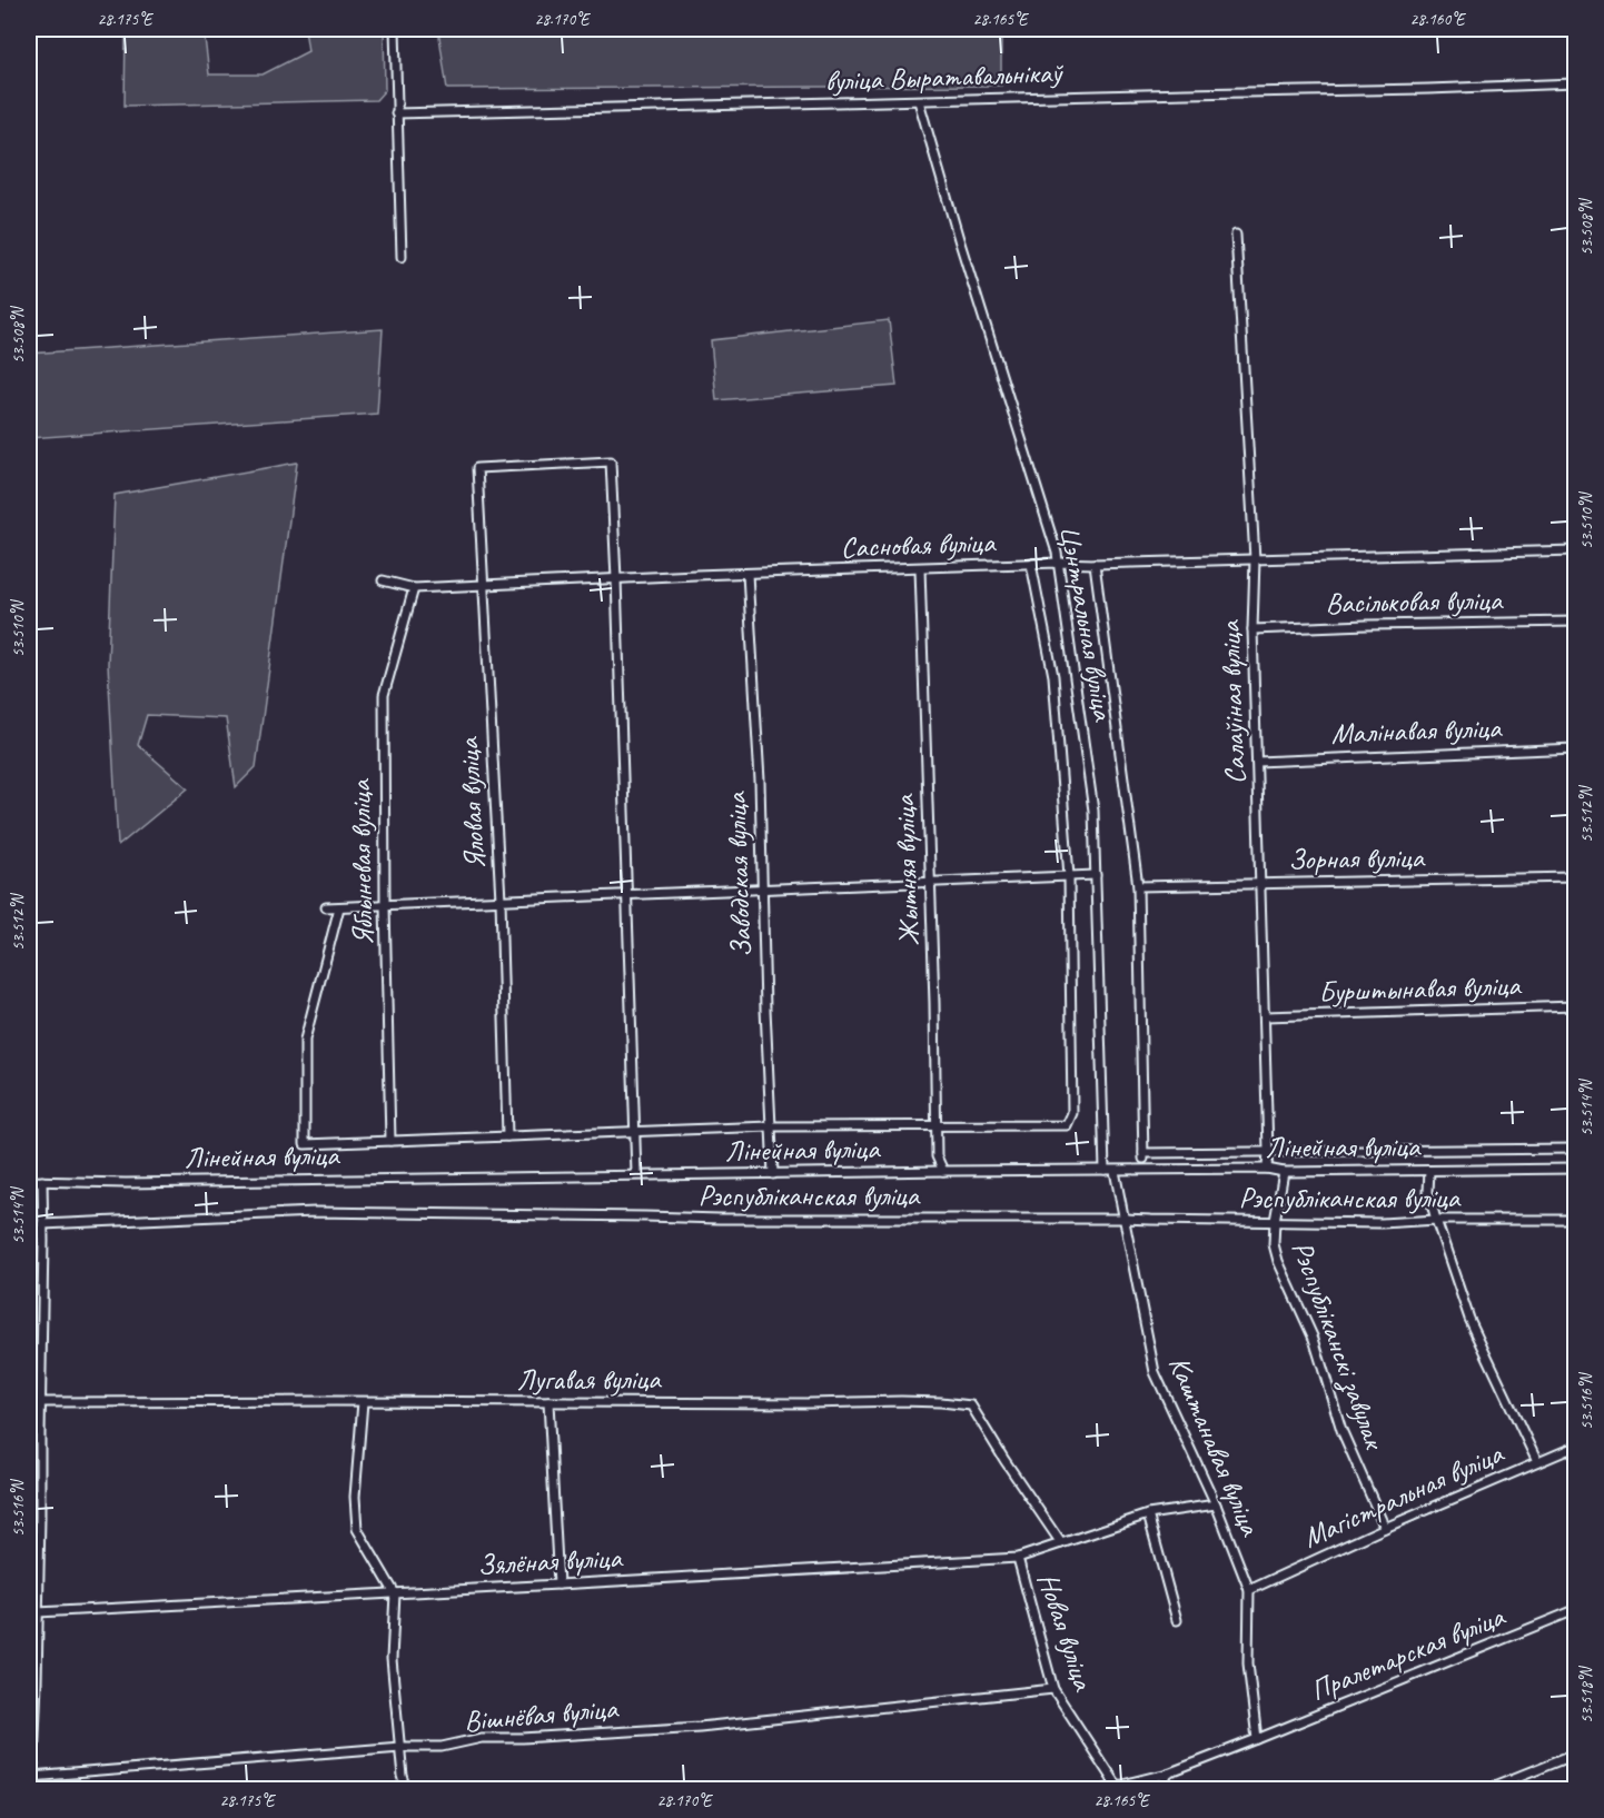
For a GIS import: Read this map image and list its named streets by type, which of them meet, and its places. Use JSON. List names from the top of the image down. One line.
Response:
{"streets":{"street":["вуліца Выратавальнікаў","Сасновая вуліца","Васільковая вуліца","Цэнтральная вуліца","Салаўіная вуліца","Малінавая вуліца","Яловая вуліца","Зорная вуліца","Яблыневая вуліца","Жытняя вуліца","Заводская вуліца","Бурштынавая вуліца","Лінейная вуліца","Рэспубліканская вуліца","Рэспубліканскі завулак","Лугавая вуліца","Каштанавая вуліца","Магістральная вуліца","Зялёная вуліца","Новая вуліца","Пралетарская вуліца","Вішнёвая вуліца"]},"crossings":[["вуліца Выратавальнікаў","Цэнтральная вуліца"],["Сасновая вуліца","Цэнтральная вуліца"],["Сасновая вуліца","Салаўіная вуліца"],["Сасновая вуліца","Яловая вуліца"],["Сасновая вуліца","Яблыневая вуліца"],["Сасновая вуліца","Жытняя вуліца"],["Сасновая вуліца","Заводская вуліца"],["Васільковая вуліца","Салаўіная вуліца"],["Цэнтральная вуліца","Зорная вуліца"],["Цэнтральная вуліца","Лінейная вуліца"],["Салаўіная вуліца","Малінавая вуліца"],["Салаўіная вуліца","Зорная вуліца"],["Салаўіная вуліца","Бурштынавая вуліца"],["Салаўіная вуліца","Лінейная вуліца"],["Жытняя вуліца","Лінейная вуліца"],["Заводская вуліца","Лінейная вуліца"],["Лінейная вуліца","Рэспубліканскі завулак"],["Лінейная вуліца","Каштанавая вуліца"],["Рэспубліканская вуліца","Рэспубліканскі завулак"],["Рэспубліканская вуліца","Каштанавая вуліца"],["Рэспубліканскі завулак","Магістральная вуліца"],["Лугавая вуліца","Зялёная вуліца"],["Каштанавая вуліца","Магістральная вуліца"],["Каштанавая вуліца","Зялёная вуліца"],["Каштанавая вуліца","Пралетарская вуліца"],["Зялёная вуліца","Новая вуліца"],["Новая вуліца","Пралетарская вуліца"],["Новая вуліца","Вішнёвая вуліца"]],"coordinates":["28.175°E","28.170°E","28.165°E","28.160°E","53.508°N","53.510°N","53.512°N","53.514°N","53.516°N","53.518°N"]}
